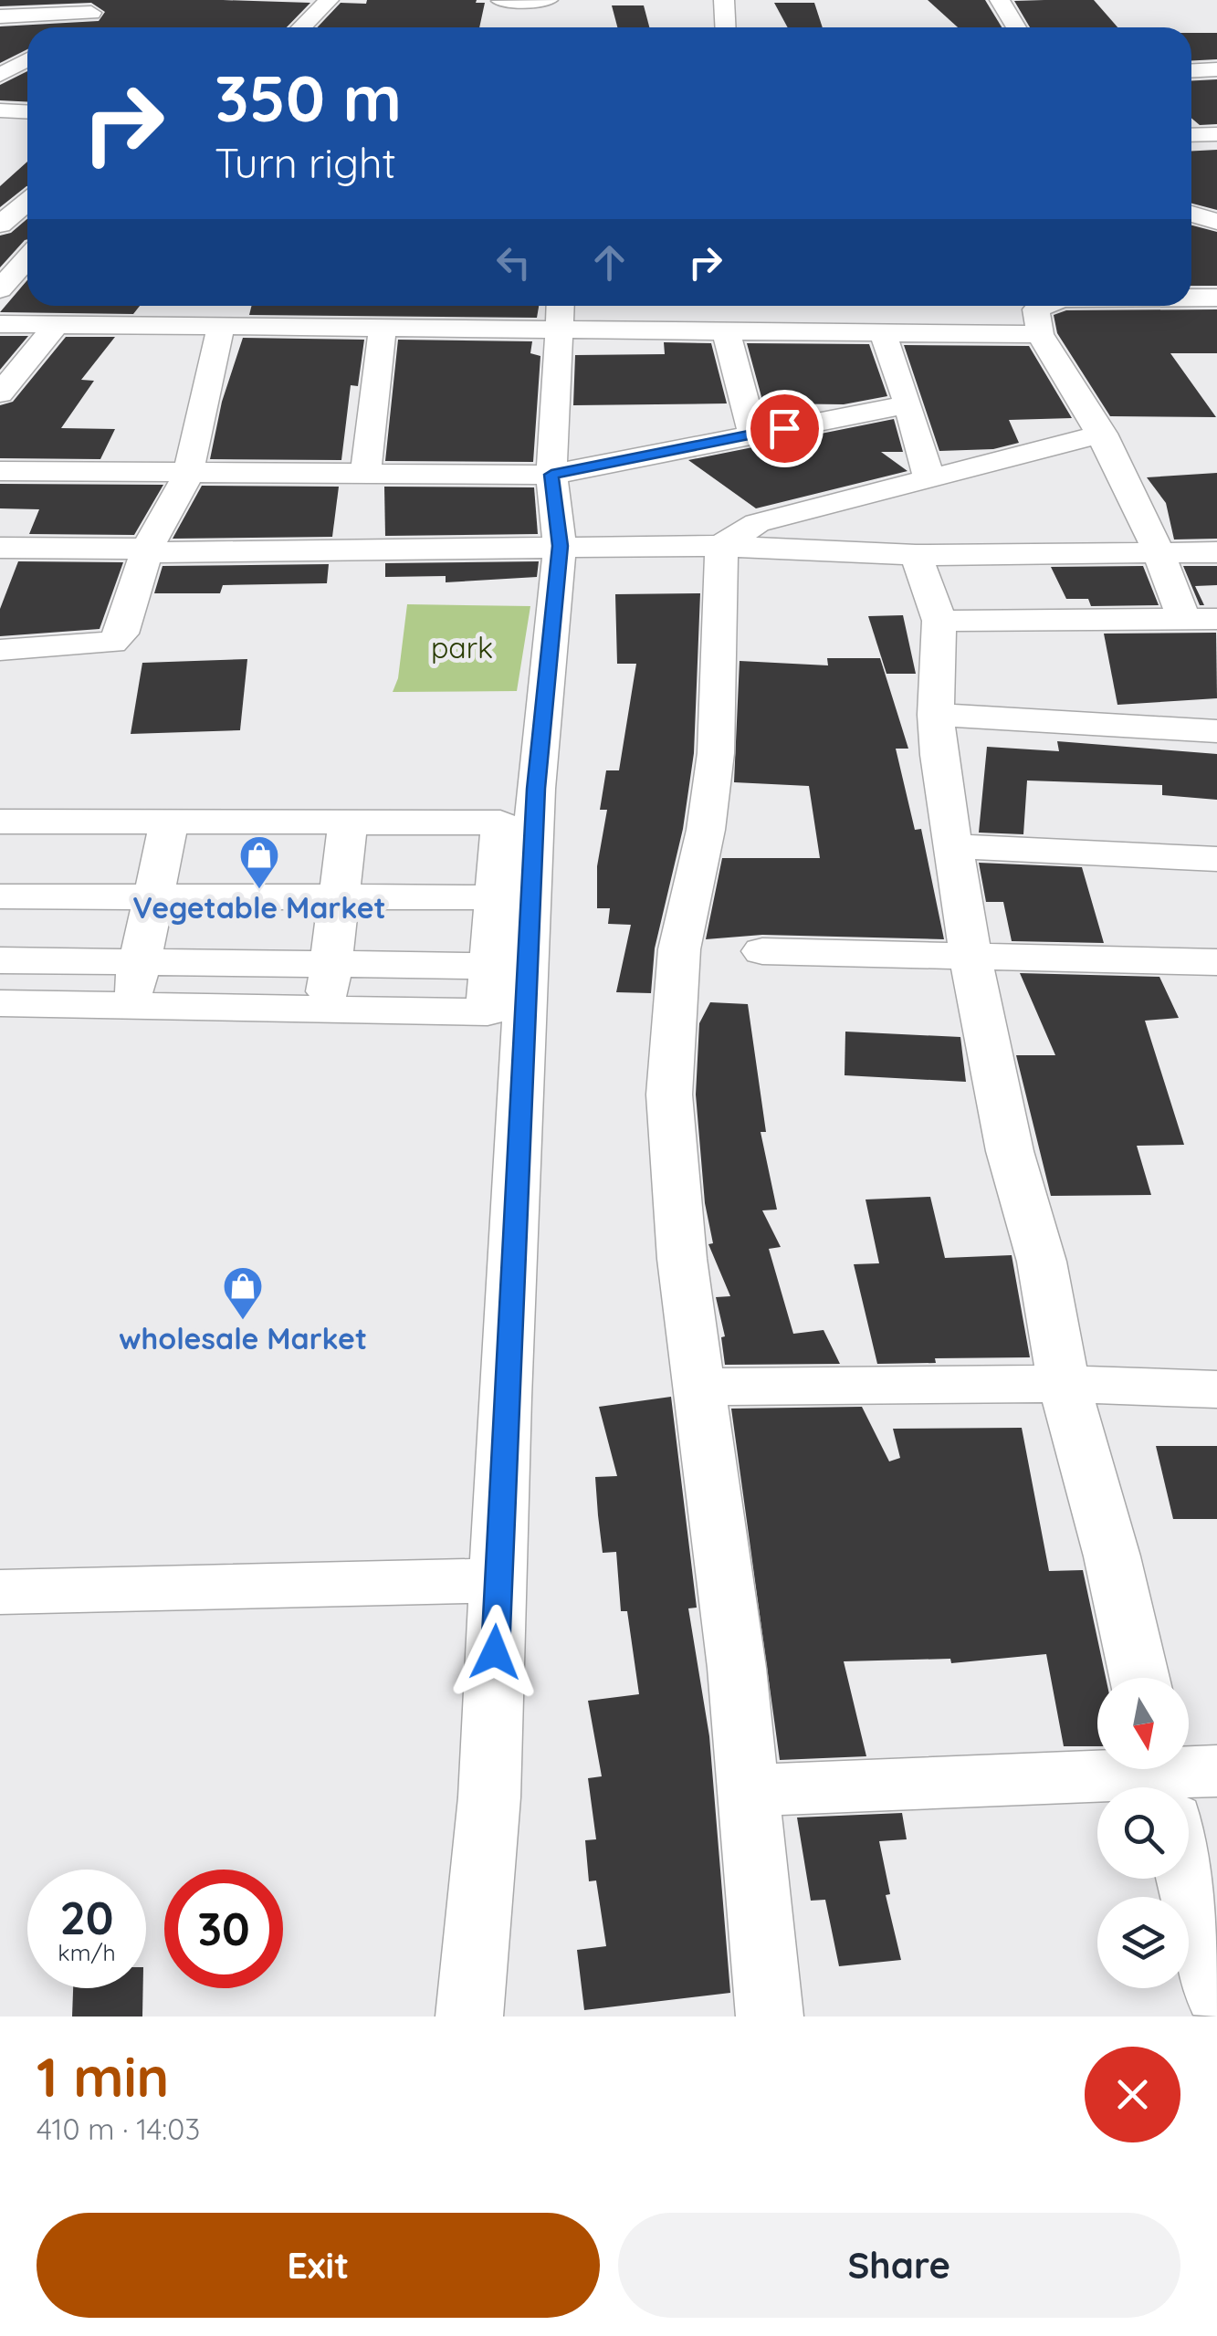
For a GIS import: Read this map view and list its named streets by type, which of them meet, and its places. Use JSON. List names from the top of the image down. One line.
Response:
{"parks":["park"],"places":{"shop":["Vegetable Market","wholesale Market"]},"north":"bottom","page":{"turn":["350 m","Turn right"],"speed":"20 km/h","limit":"30","heading":["1 min","410 m · 14:03"],"buttons":["Exit","Share"]}}
